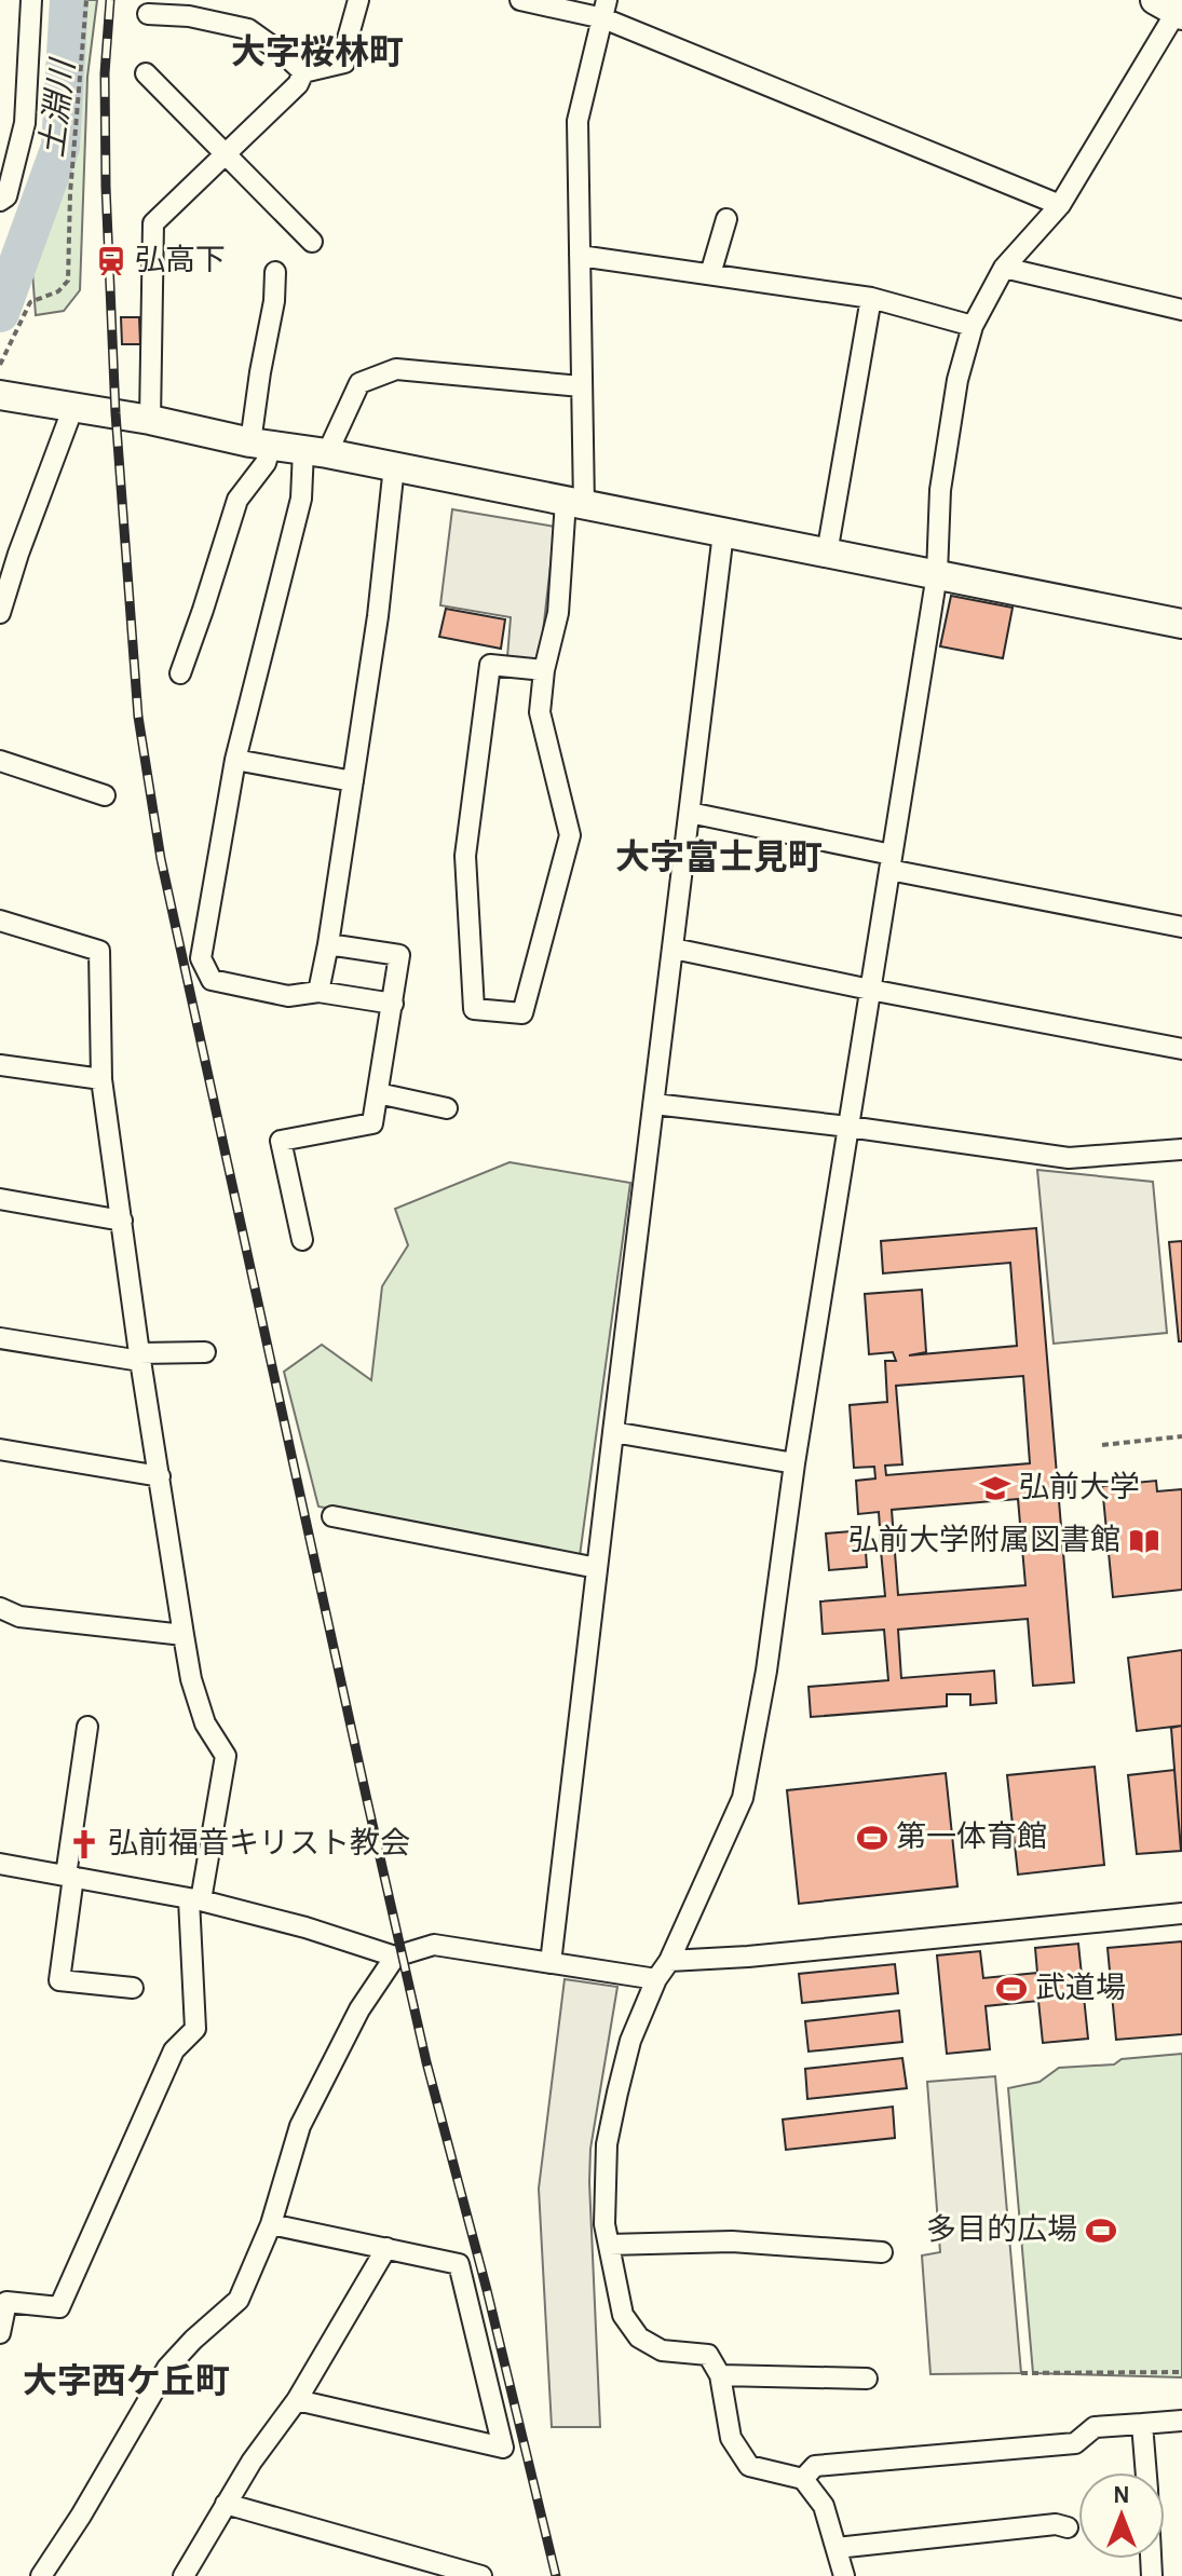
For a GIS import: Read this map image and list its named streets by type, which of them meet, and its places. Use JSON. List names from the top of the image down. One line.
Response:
{"districts":["大字桜林町","大字富士見町","大字西ケ丘町"],"water":["土淵川"],"places":{"station":["弘高下"],"school or university":["弘前大学"],"library":["弘前大学附属図書館"],"sports":["第一体育館","武道場","多目的広場"],"church":["弘前福音キリスト教会"]},"north":"top"}
